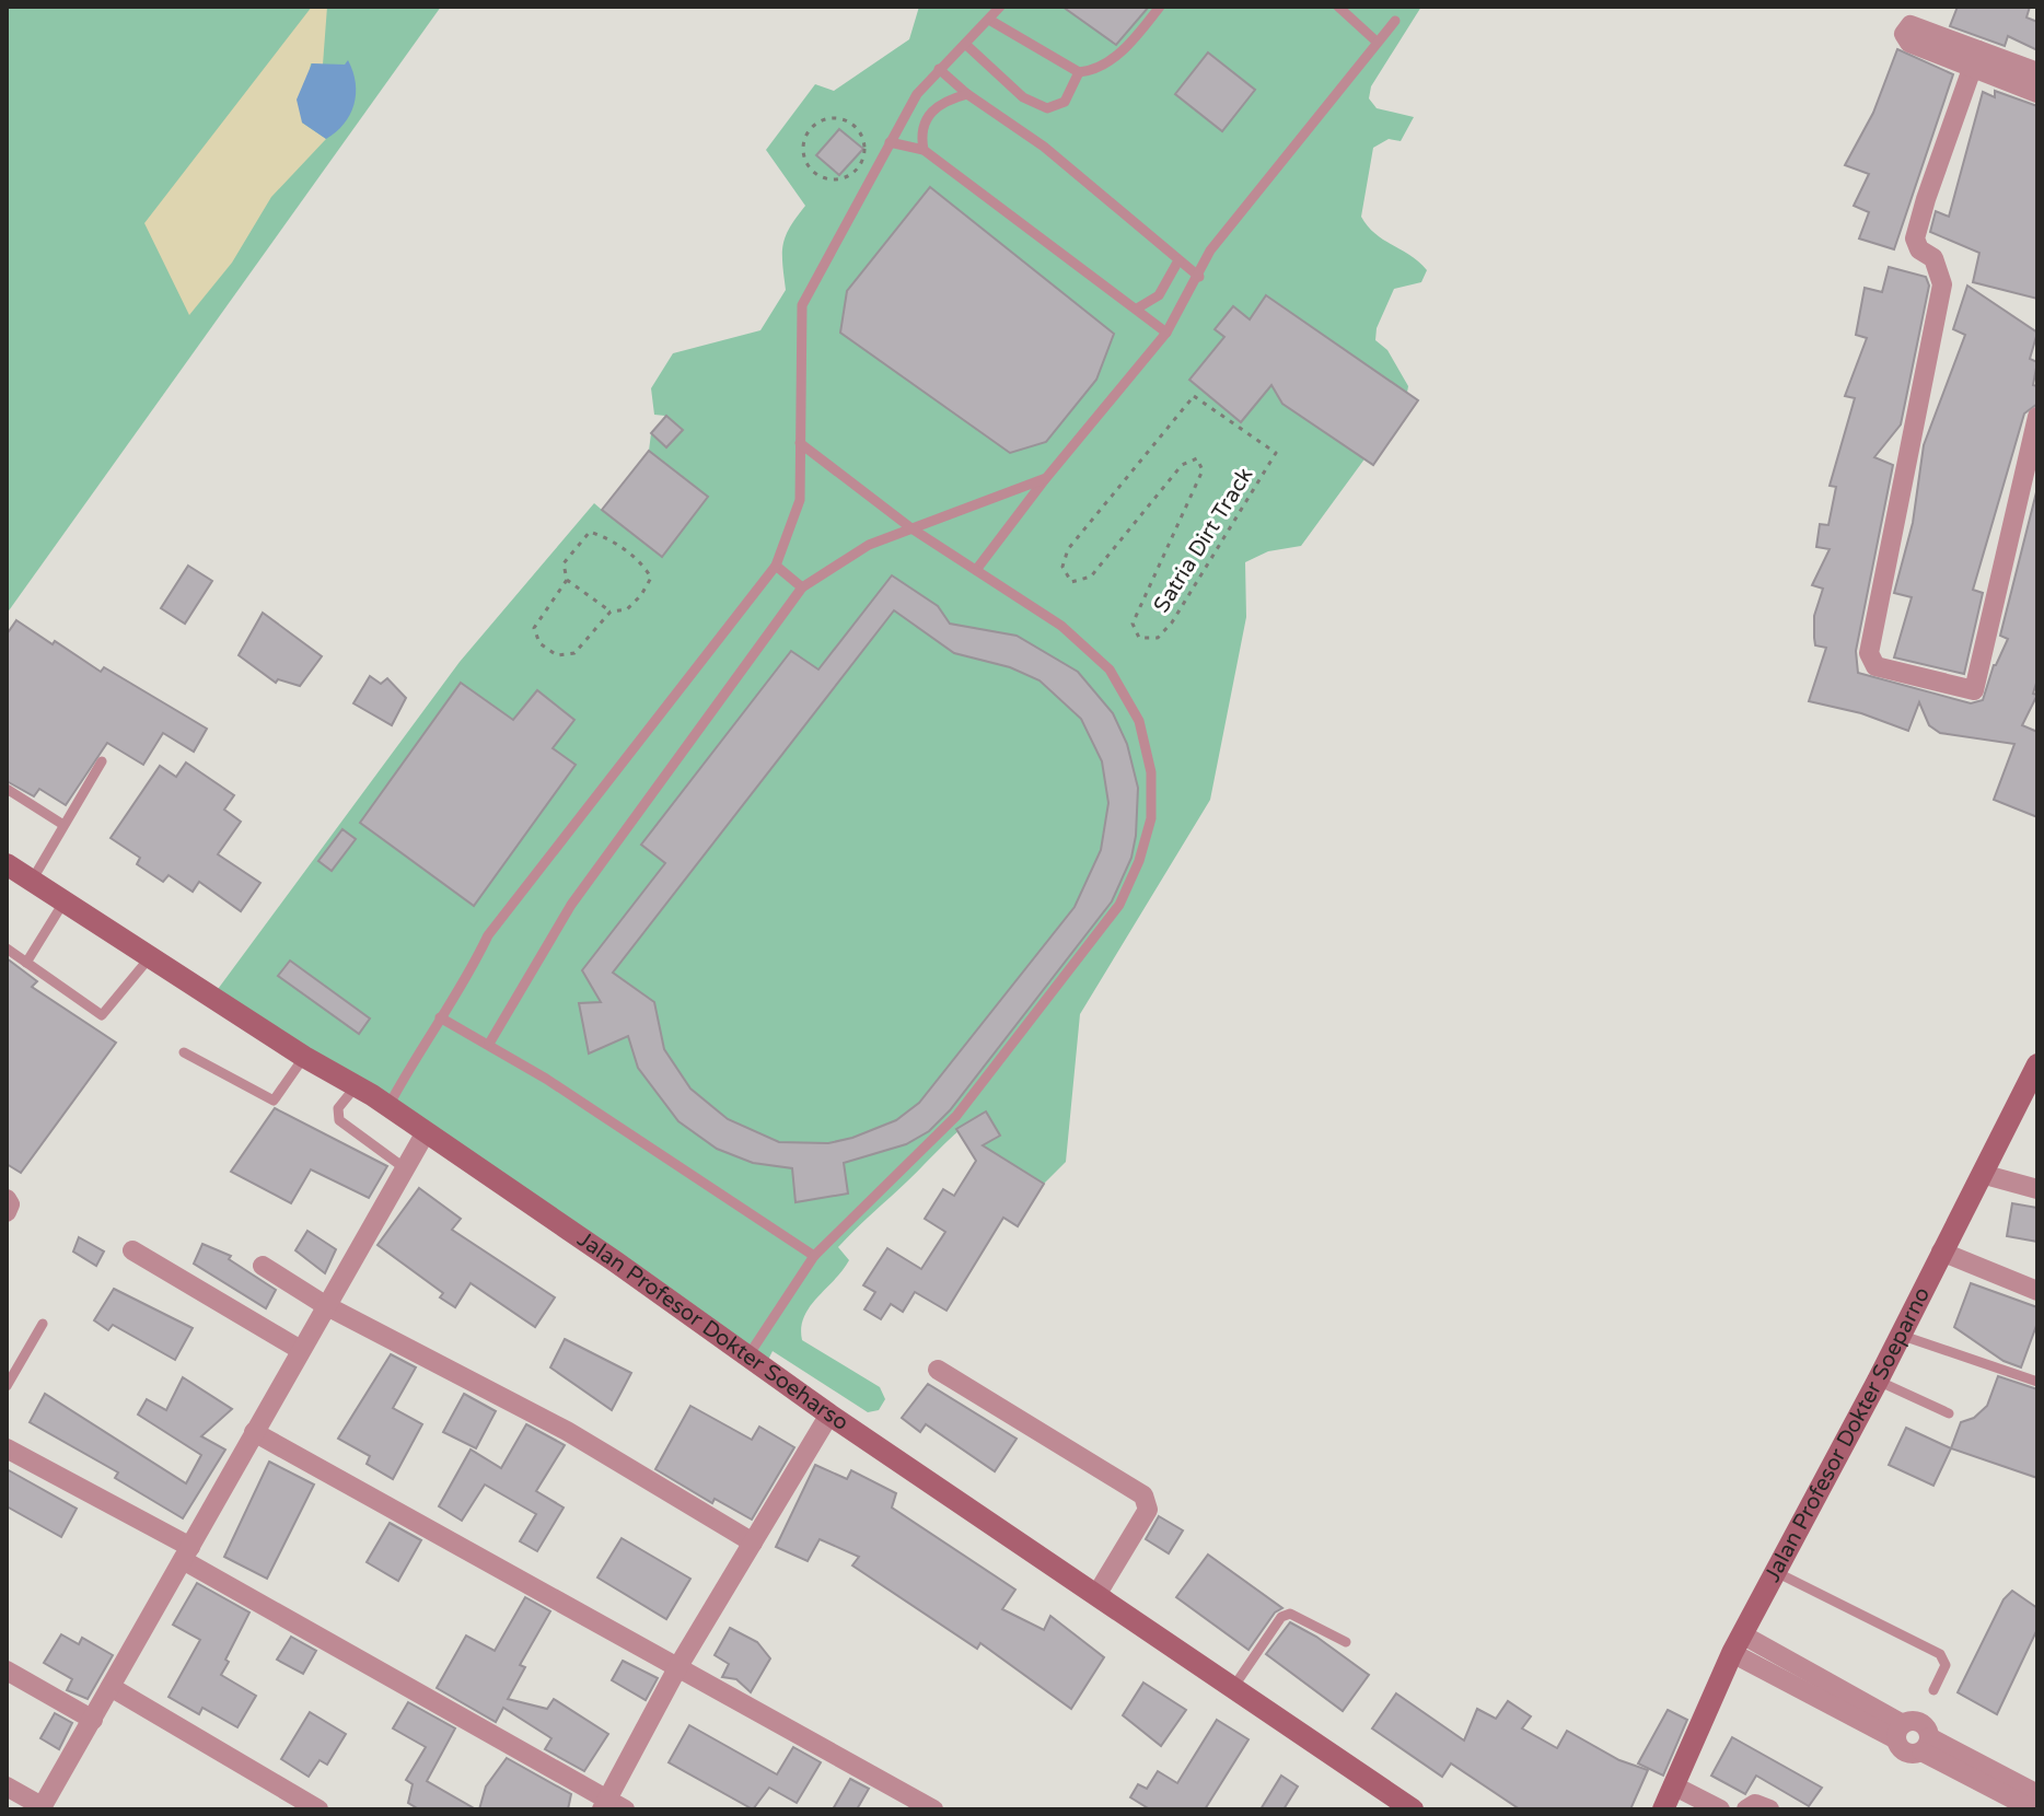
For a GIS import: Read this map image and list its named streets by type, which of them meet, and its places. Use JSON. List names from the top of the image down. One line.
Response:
{"streets":{"street":["Jalan Profesor Dokter Soeharso","Jalan Profesor Dokter Soeparno"],"path":["Satria Dirt Track"]}}
